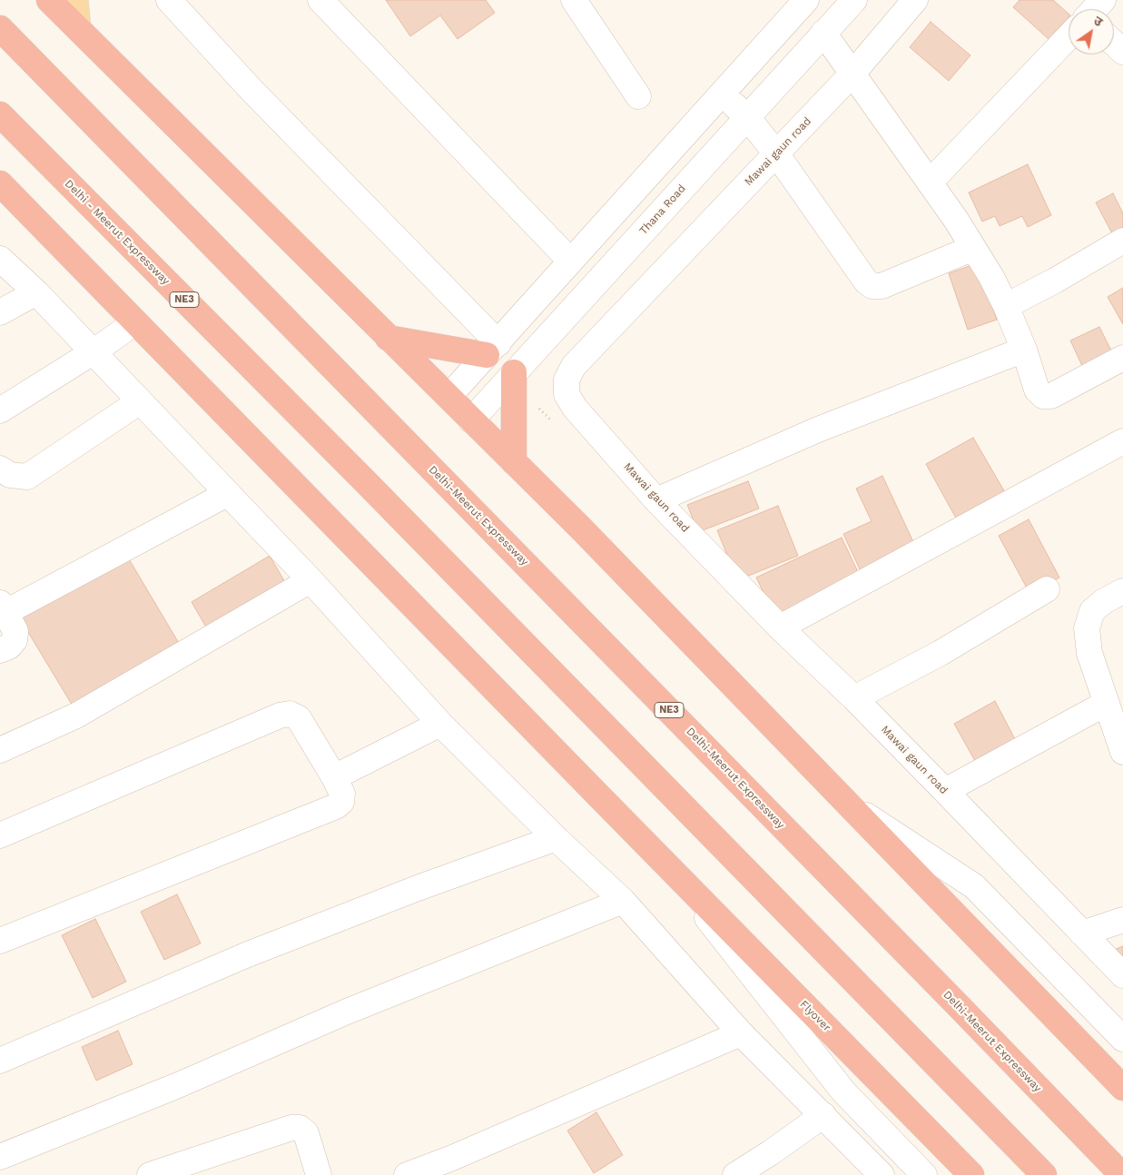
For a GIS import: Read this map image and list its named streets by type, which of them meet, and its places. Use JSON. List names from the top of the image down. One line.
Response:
{"streets":{"highway":["Delhi - Meerut Expressway","NE3","Delhi-Meerut Expressway","Flyover"],"street":["Mawai gaun road","Thana Road"]},"north":"top right"}
